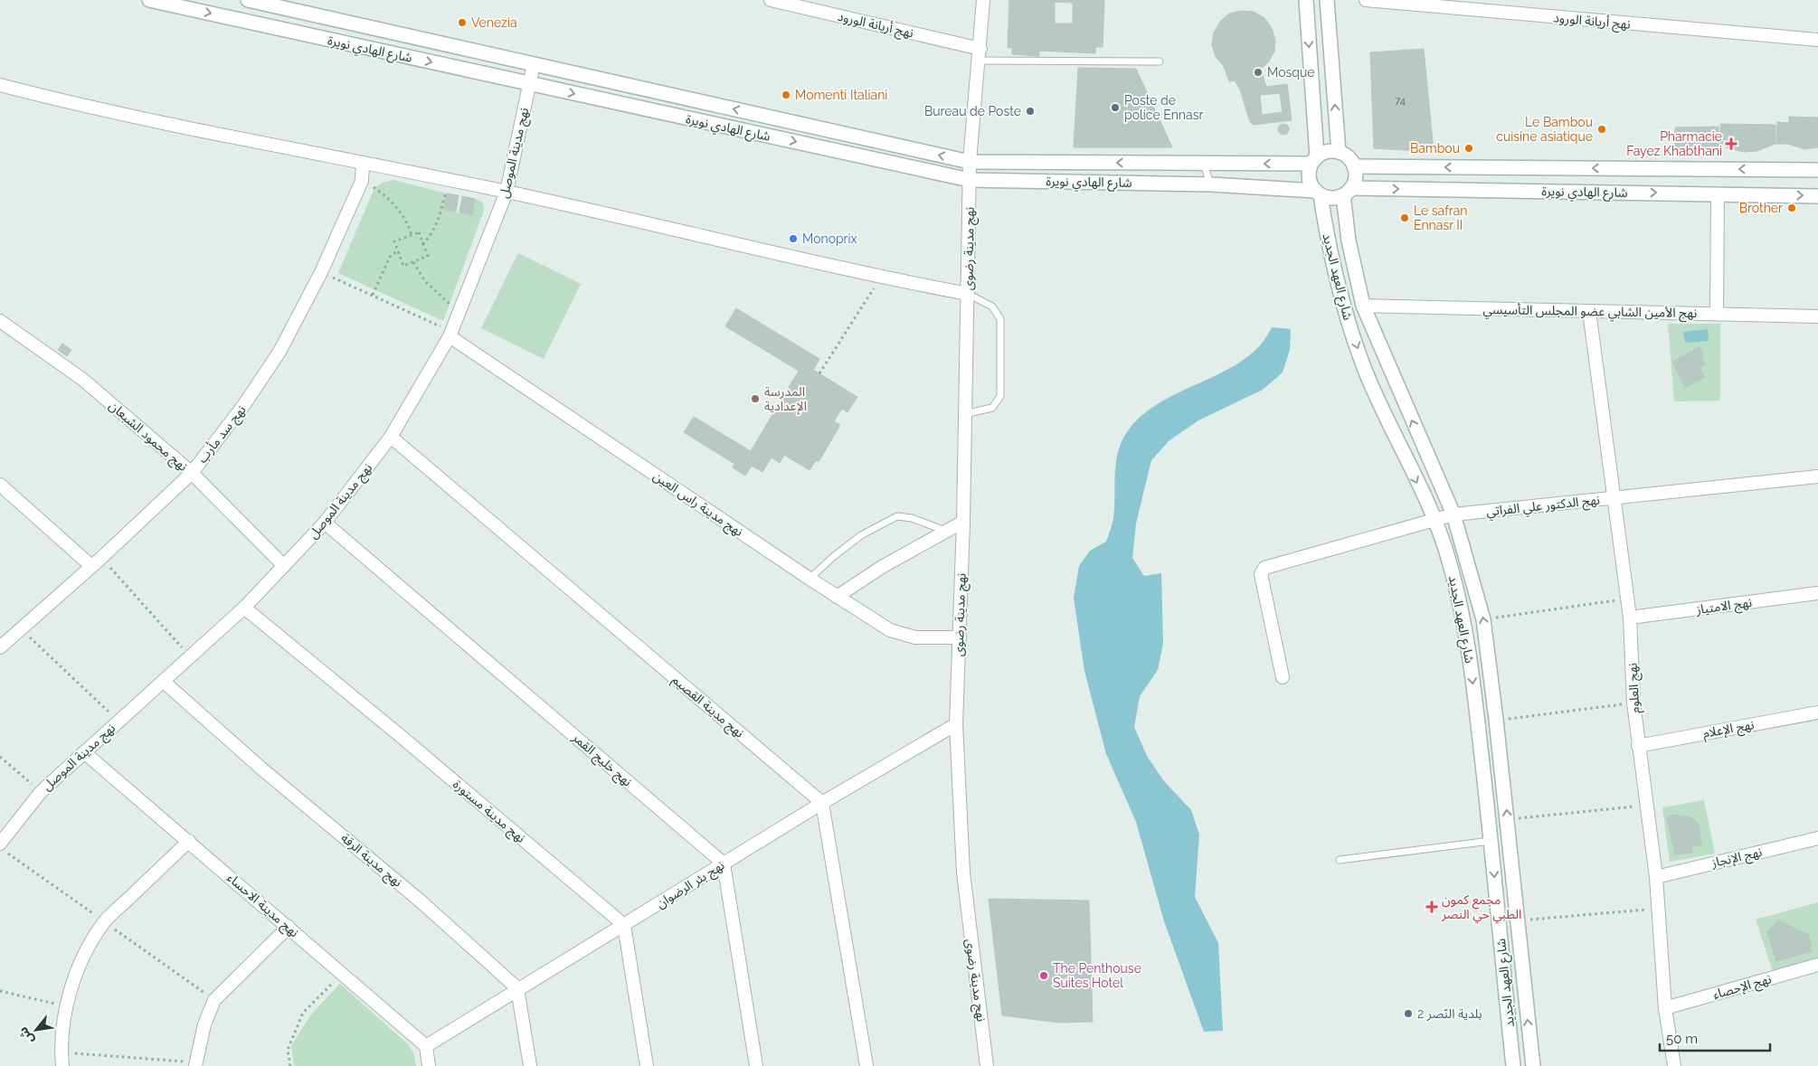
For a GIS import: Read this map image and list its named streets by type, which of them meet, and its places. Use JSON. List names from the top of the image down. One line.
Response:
{"streets":{"main road":["شارع الهادي نويرة","شارع العهد الجديد"],"street":["نهج أريانة الورود","نهج مدينة الموصل","نهج مدينة رضوى","نهج الأمين الشابي عضو المجلس التأسيسي","نهج سد مأرب","نهج محمود الشبعان","نهج مدينة راس العين","نهج الدكتور علي الفراتي","نهج الامتياز","نهج العلوم","نهج مدينة القصيم","نهج الإعلام","نهج خليج القمر","نهج مدينة مستورة","نهج الإنجاز","نهج مدينة الرقة","نهج بئر الرضوان","نهج مدينة الاحساء","نهج الإحصاء"]},"crossings":[["شارع الهادي نويرة","نهج مدينة الموصل"],["شارع الهادي نويرة","نهج مدينة رضوى"],["شارع الهادي نويرة","شارع العهد الجديد"],["نهج مدينة الموصل","نهج محمود الشبعان"],["نهج مدينة الموصل","نهج مدينة راس العين"],["نهج مدينة الموصل","نهج مدينة القصيم"],["نهج مدينة الموصل","نهج خليج القمر"],["نهج مدينة الموصل","نهج مدينة مستورة"],["نهج مدينة الموصل","نهج مدينة الرقة"],["نهج مدينة الموصل","نهج مدينة الاحساء"],["نهج مدينة رضوى","نهج مدينة راس العين"],["نهج مدينة رضوى","نهج بئر الرضوان"],["شارع العهد الجديد","نهج الأمين الشابي عضو المجلس التأسيسي"],["شارع العهد الجديد","نهج الدكتور علي الفراتي"],["نهج الأمين الشابي عضو المجلس التأسيسي","نهج العلوم"],["نهج سد مأرب","نهج محمود الشبعان"],["نهج الدكتور علي الفراتي","نهج العلوم"],["نهج الامتياز","نهج العلوم"],["نهج العلوم","نهج الإعلام"],["نهج العلوم","نهج الإنجاز"],["نهج العلوم","نهج الإحصاء"],["نهج مدينة القصيم","نهج بئر الرضوان"],["نهج خليج القمر","نهج بئر الرضوان"],["نهج مدينة مستورة","نهج بئر الرضوان"],["نهج مدينة الرقة","نهج بئر الرضوان"],["نهج بئر الرضوان","نهج مدينة الاحساء"]],"places":{"other":["Venezia","Mosque","Momenti Italiani","Poste de police Ennasr","Bureau de Poste","Le Bambou cuisine asiatique","Bambou","Brother","Le safran Ennasr II","Monoprix","المدرسة الإعدادية","The Penthouse Suites Hotel","بلدية النّصر 2"],"health":["Pharmacie Fayez Khabthani","مجمع كمون الطبي حي النصر"]},"house_numbers":["74"],"scale_bar":"50 m","north":"bottom left"}
